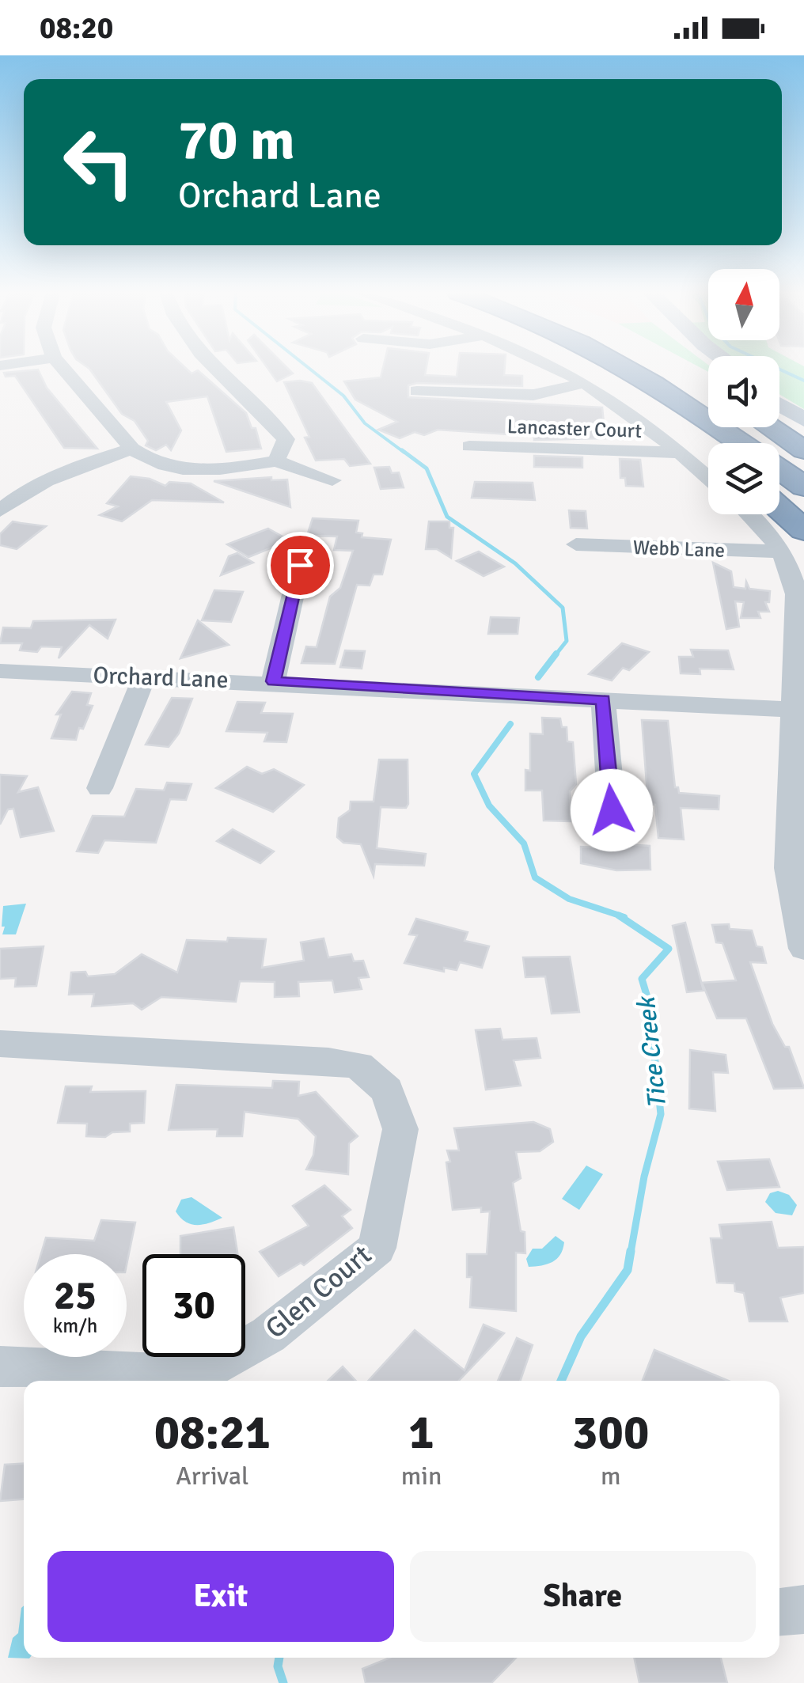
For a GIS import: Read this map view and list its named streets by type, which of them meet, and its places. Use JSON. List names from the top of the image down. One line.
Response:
{"streets":{"street":["Lancaster Court","Webb Lane","Orchard Lane","Glen Court"]},"water":["Tice Creek"],"north":"top","page":{"status":"08:20","turn":["70 m","Orchard Lane"],"speed":"25 km/h","limit":"30","eta":["08:21","Arrival","1","min","300","m"],"buttons":["Exit","Share"]}}
